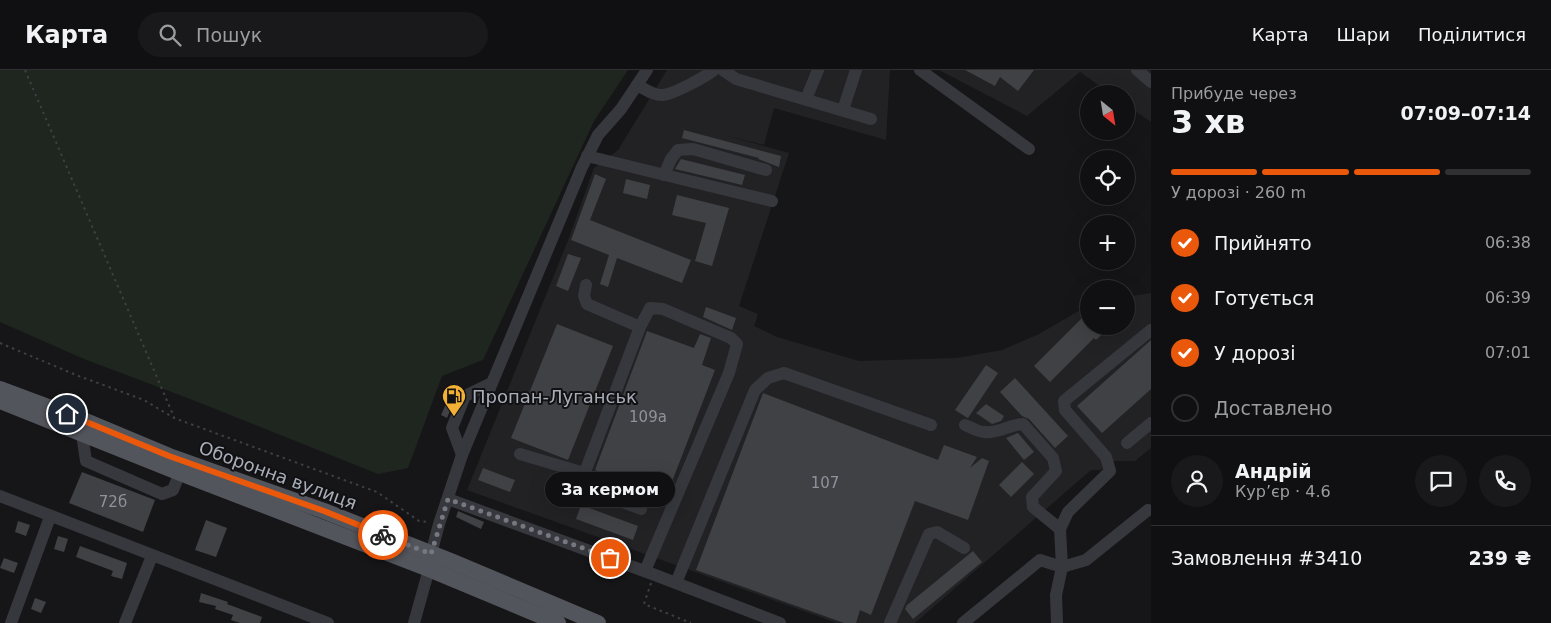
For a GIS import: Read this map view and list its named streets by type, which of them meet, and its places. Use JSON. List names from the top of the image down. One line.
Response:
{"streets":{"main road":["Оборонна вулиця"]},"places":{"fuel station":["Пропан-Луганськ"],"other":["За кермом"]},"house_numbers":["109а","107","72б"],"north":"bottom right","page":{"header":"Карта","search":"Пошук","nav":["Карта","Шари","Поділитися"],"heading":["3 хв","Прибуде через","07:09–07:14"],"panel":["Андрій","Кур’єр · 4.6","Замовлення #3410","239 ₴"],"map_buttons":["+","−"],"bar":"У дорозі · 260 m","list":[["Прийнято","06:38"],["Готується","06:39"],["У дорозі","07:01"],"Доставлено"],"bubble":"За кермом"}}
